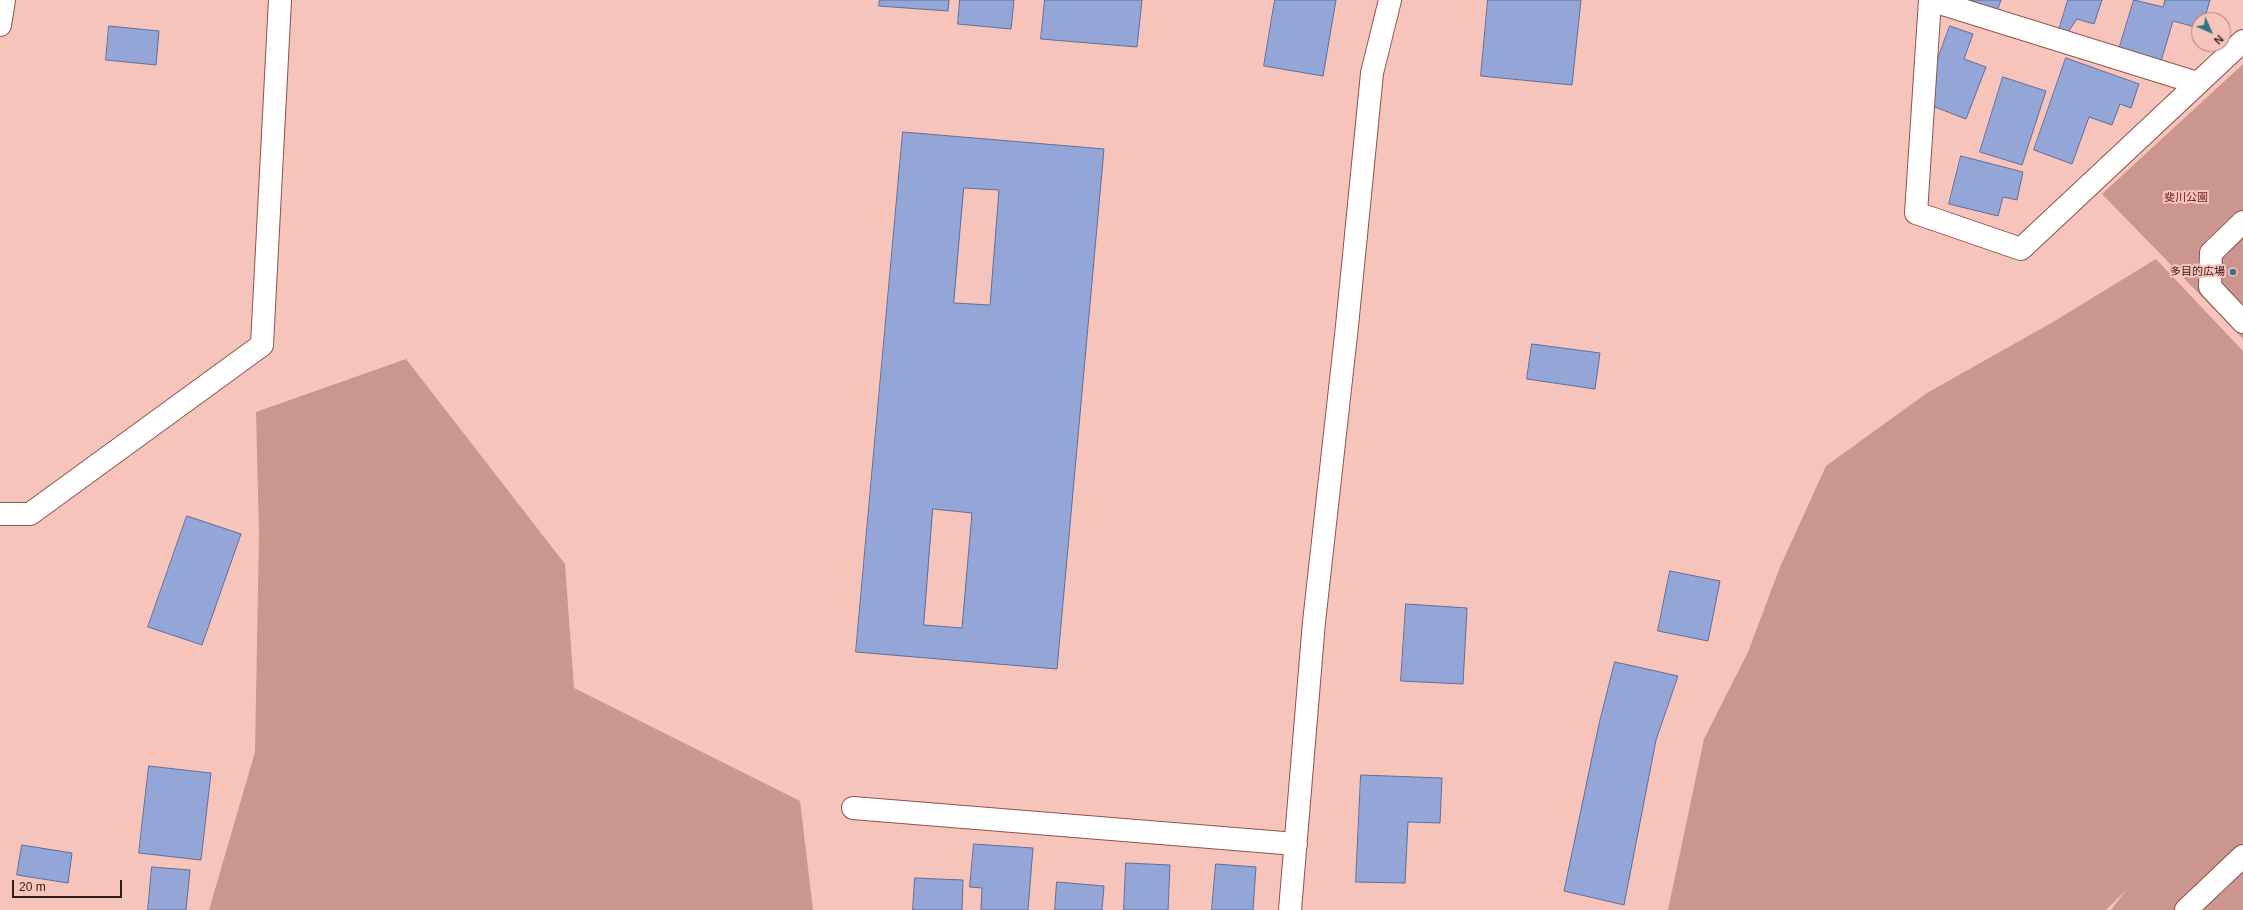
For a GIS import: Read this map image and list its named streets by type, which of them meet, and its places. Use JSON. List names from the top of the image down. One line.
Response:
{"parks":["斐川公園"],"places":["多目的広場"],"scale_bar":"20 m","north":"bottom right"}
